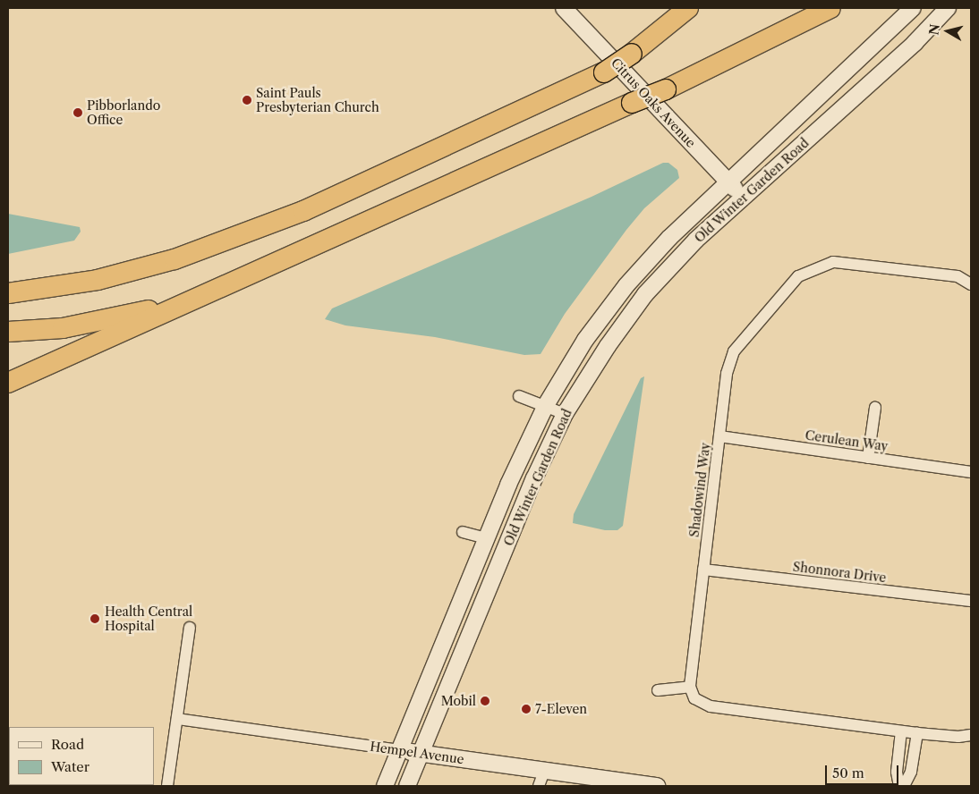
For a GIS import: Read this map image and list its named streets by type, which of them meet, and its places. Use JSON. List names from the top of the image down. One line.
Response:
{"streets":{"main road":["Citrus Oaks Avenue","Old Winter Garden Road","Hempel Avenue"],"street":["Cerulean Way","Shadowind Way","Shonnora Drive"]},"crossings":[["Citrus Oaks Avenue","Old Winter Garden Road"],["Old Winter Garden Road","Hempel Avenue"],["Cerulean Way","Shadowind Way"],["Shadowind Way","Shonnora Drive"]],"places":["Saint Pauls Presbyterian Church","Pibborlando Office","Health Central Hospital","Mobil","7-Eleven"],"legend":["Road","Water"],"scale_bar":"50 m","north":"left"}
